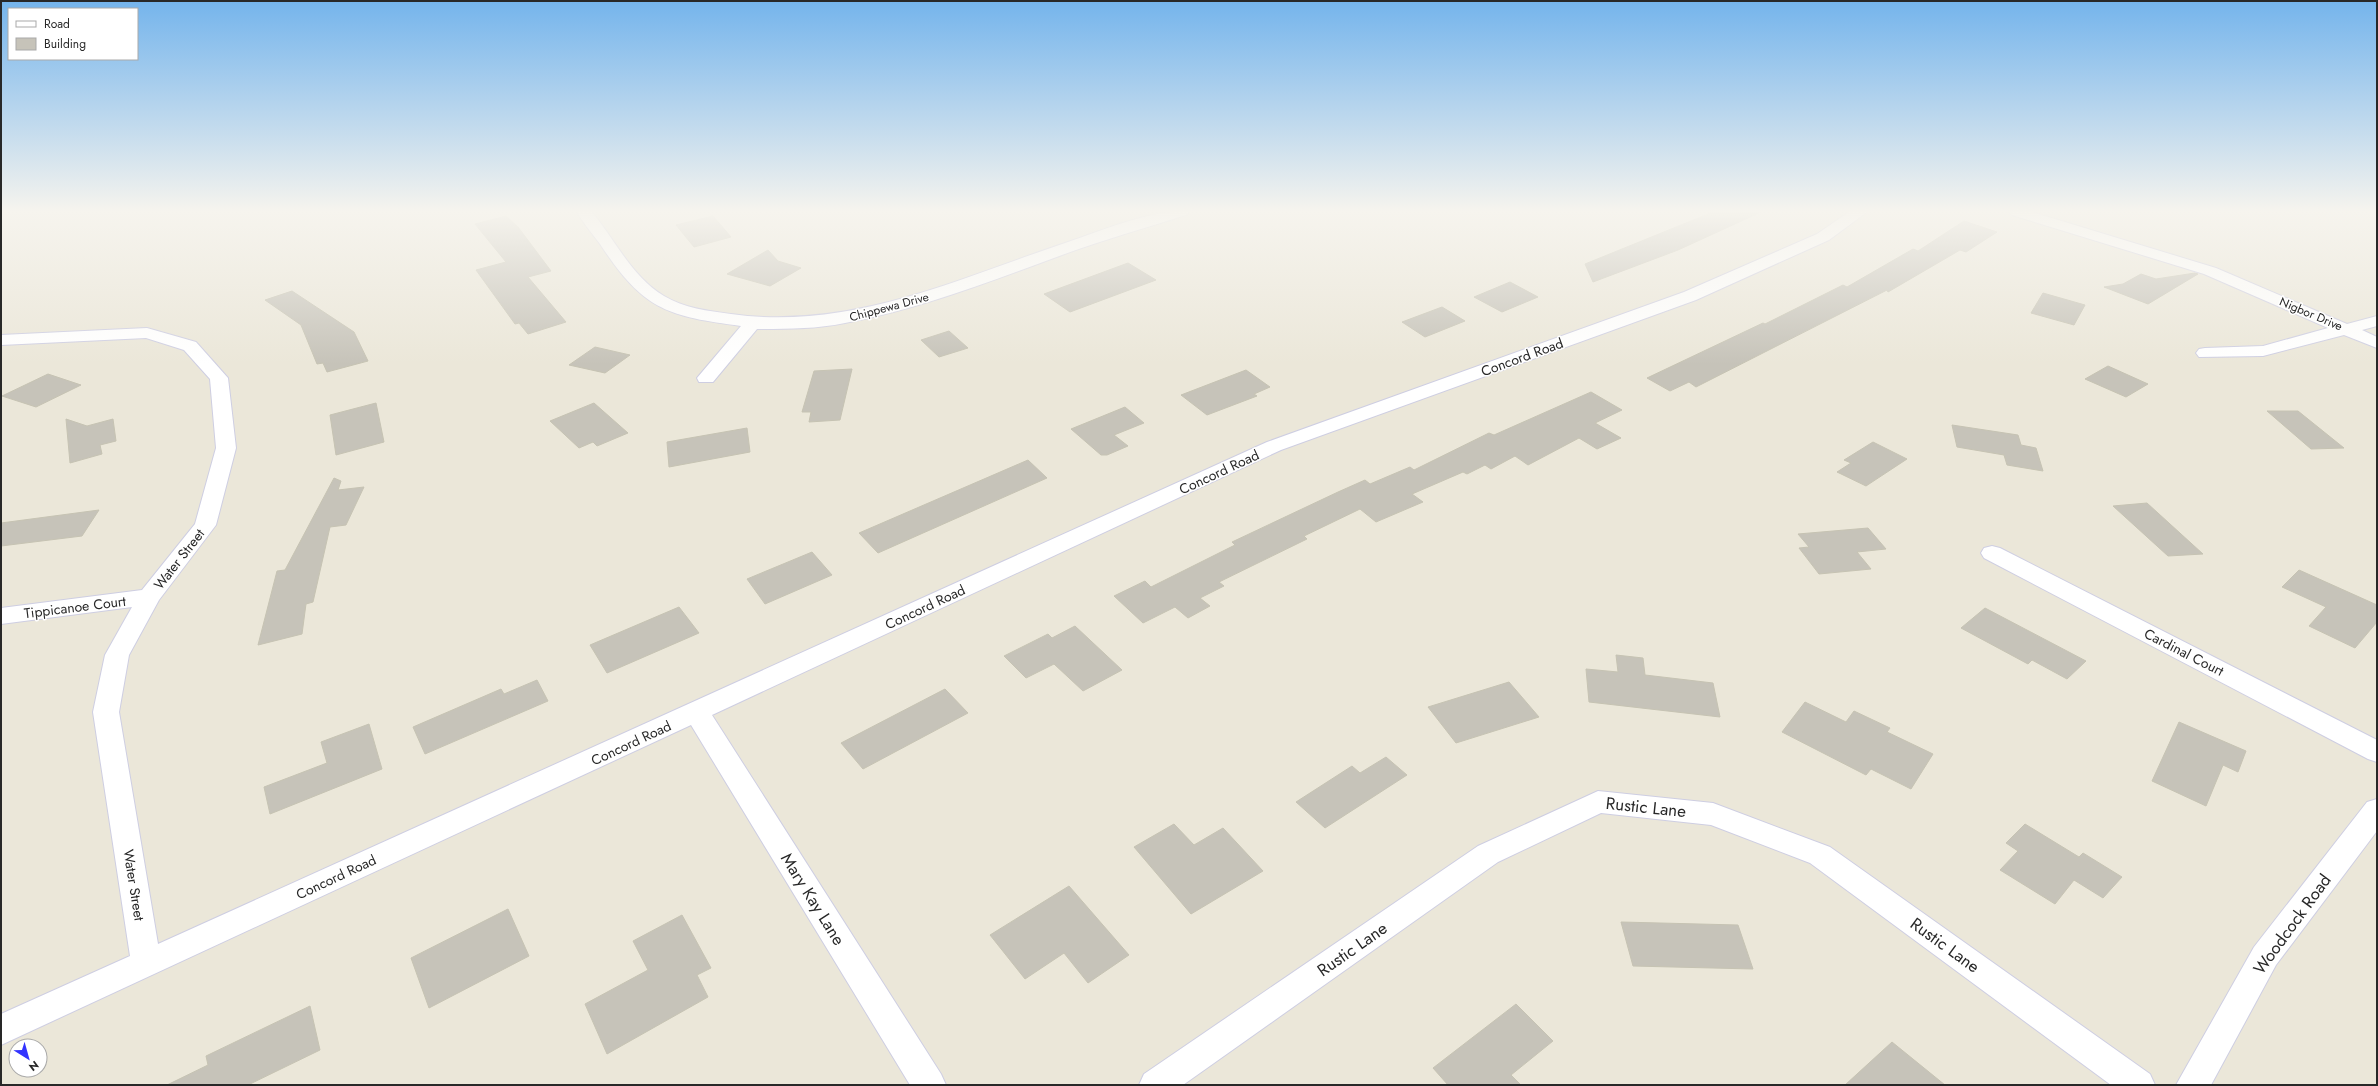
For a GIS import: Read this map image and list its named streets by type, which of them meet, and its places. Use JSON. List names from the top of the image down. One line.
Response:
{"streets":{"street":["Chippewa Drive","Nigbor Drive","Concord Road","Water Street","Tippicanoe Court","Cardinal Court","Rustic Lane","Mary Kay Lane","Woodcock Road"]},"crossings":[["Concord Road","Water Street"],["Concord Road","Mary Kay Lane"],["Water Street","Tippicanoe Court"]],"legend":["Road","Building"],"north":"bottom right"}
